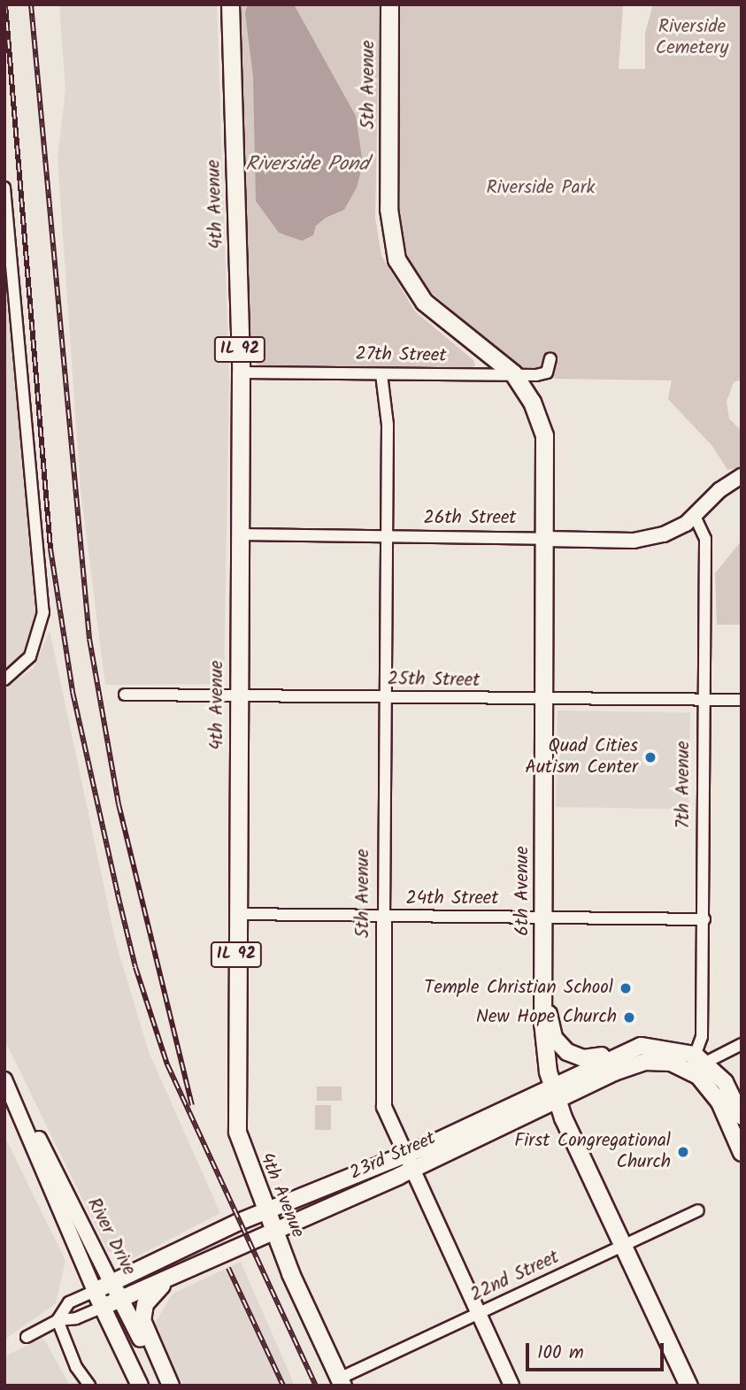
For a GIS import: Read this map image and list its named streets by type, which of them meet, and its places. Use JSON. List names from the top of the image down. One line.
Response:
{"streets":{"main road":["5th Avenue","4th Avenue","IL 92","6th Avenue","23rd Street","River Drive"],"street":["27th Street","26th Street","25th Street","7th Avenue","24th Street","22nd Street"]},"crossings":[["5th Avenue","27th Street"],["5th Avenue","26th Street"],["5th Avenue","25th Street"],["5th Avenue","6th Avenue"],["5th Avenue","24th Street"],["5th Avenue","23rd Street"],["5th Avenue","22nd Street"],["4th Avenue","27th Street"],["4th Avenue","26th Street"],["4th Avenue","25th Street"],["4th Avenue","24th Street"],["4th Avenue","23rd Street"],["4th Avenue","22nd Street"],["27th Street","6th Avenue"],["26th Street","7th Avenue"],["26th Street","6th Avenue"],["25th Street","7th Avenue"],["25th Street","6th Avenue"],["7th Avenue","24th Street"],["7th Avenue","23rd Street"],["6th Avenue","24th Street"],["6th Avenue","23rd Street"],["6th Avenue","22nd Street"],["23rd Street","River Drive"]],"water":["Riverside Pond"],"parks":["Riverside Cemetery","Riverside Park"],"places":["Quad Cities Autism Center","Temple Christian School","New Hope Church","First Congregational Church"],"scale_bar":"100 m"}
